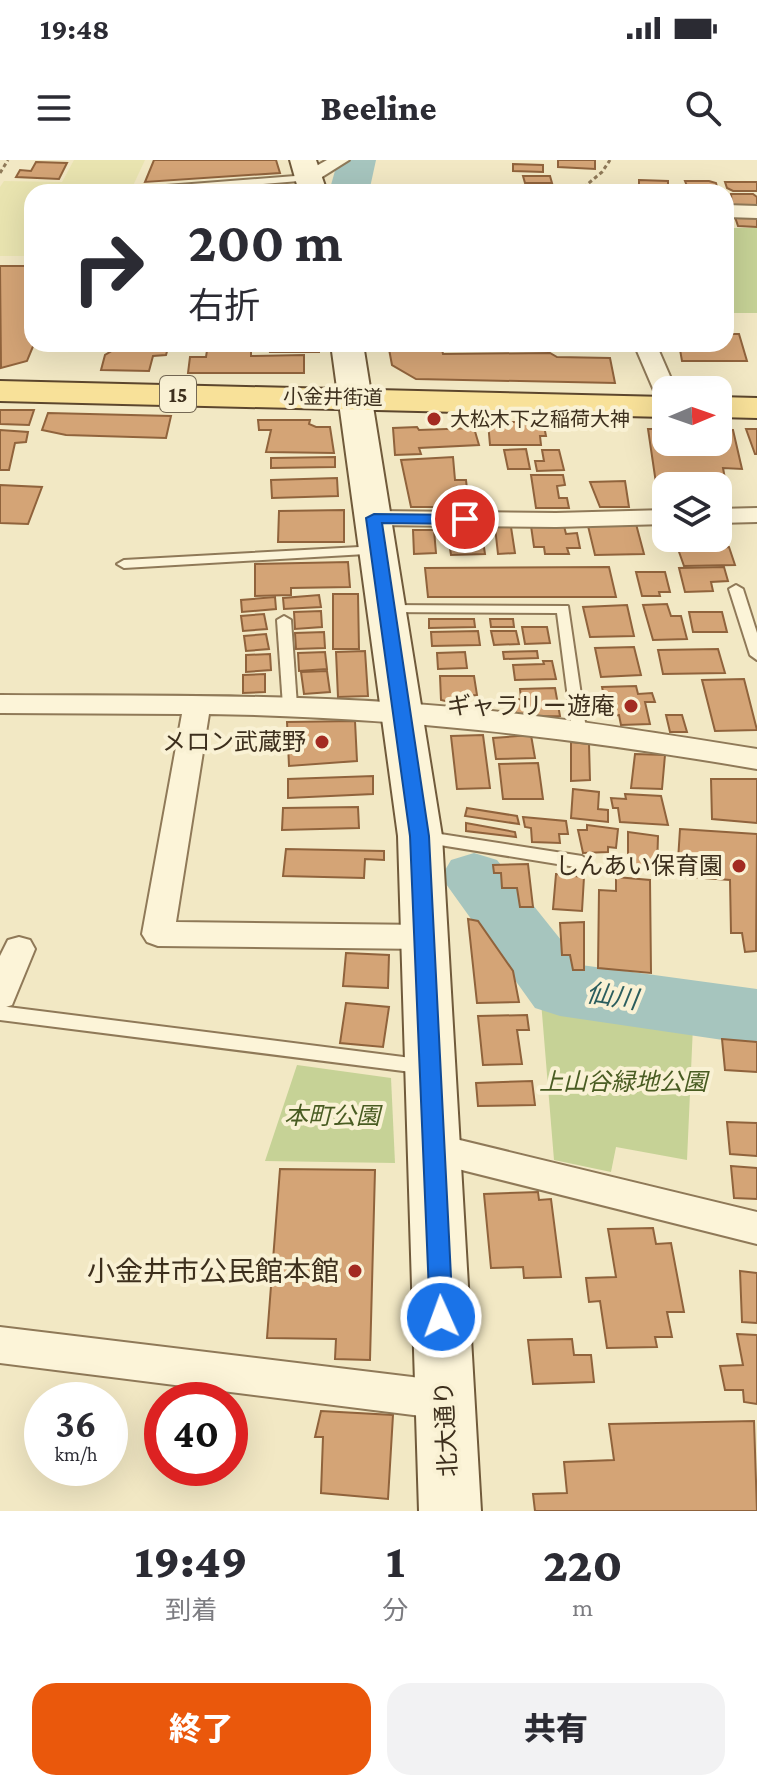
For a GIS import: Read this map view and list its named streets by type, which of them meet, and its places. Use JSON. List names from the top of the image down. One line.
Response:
{"streets":{"main road":["15","小金井街道"],"street":["北大通り"]},"crossings":[["小金井街道","北大通り"]],"water":["仙川"],"parks":["上山谷緑地公園","本町公園"],"places":["大松木下之稲荷大神","ギャラリー遊庵","メロン武蔵野","しんあい保育園","小金井市公民館本館"],"north":"right","page":{"status":"19:48","header":"Beeline","turn":["200 m","右折"],"speed":"36 km/h","limit":"40","eta":["19:49","到着","1","分","220","m"],"buttons":["終了","共有"]}}
